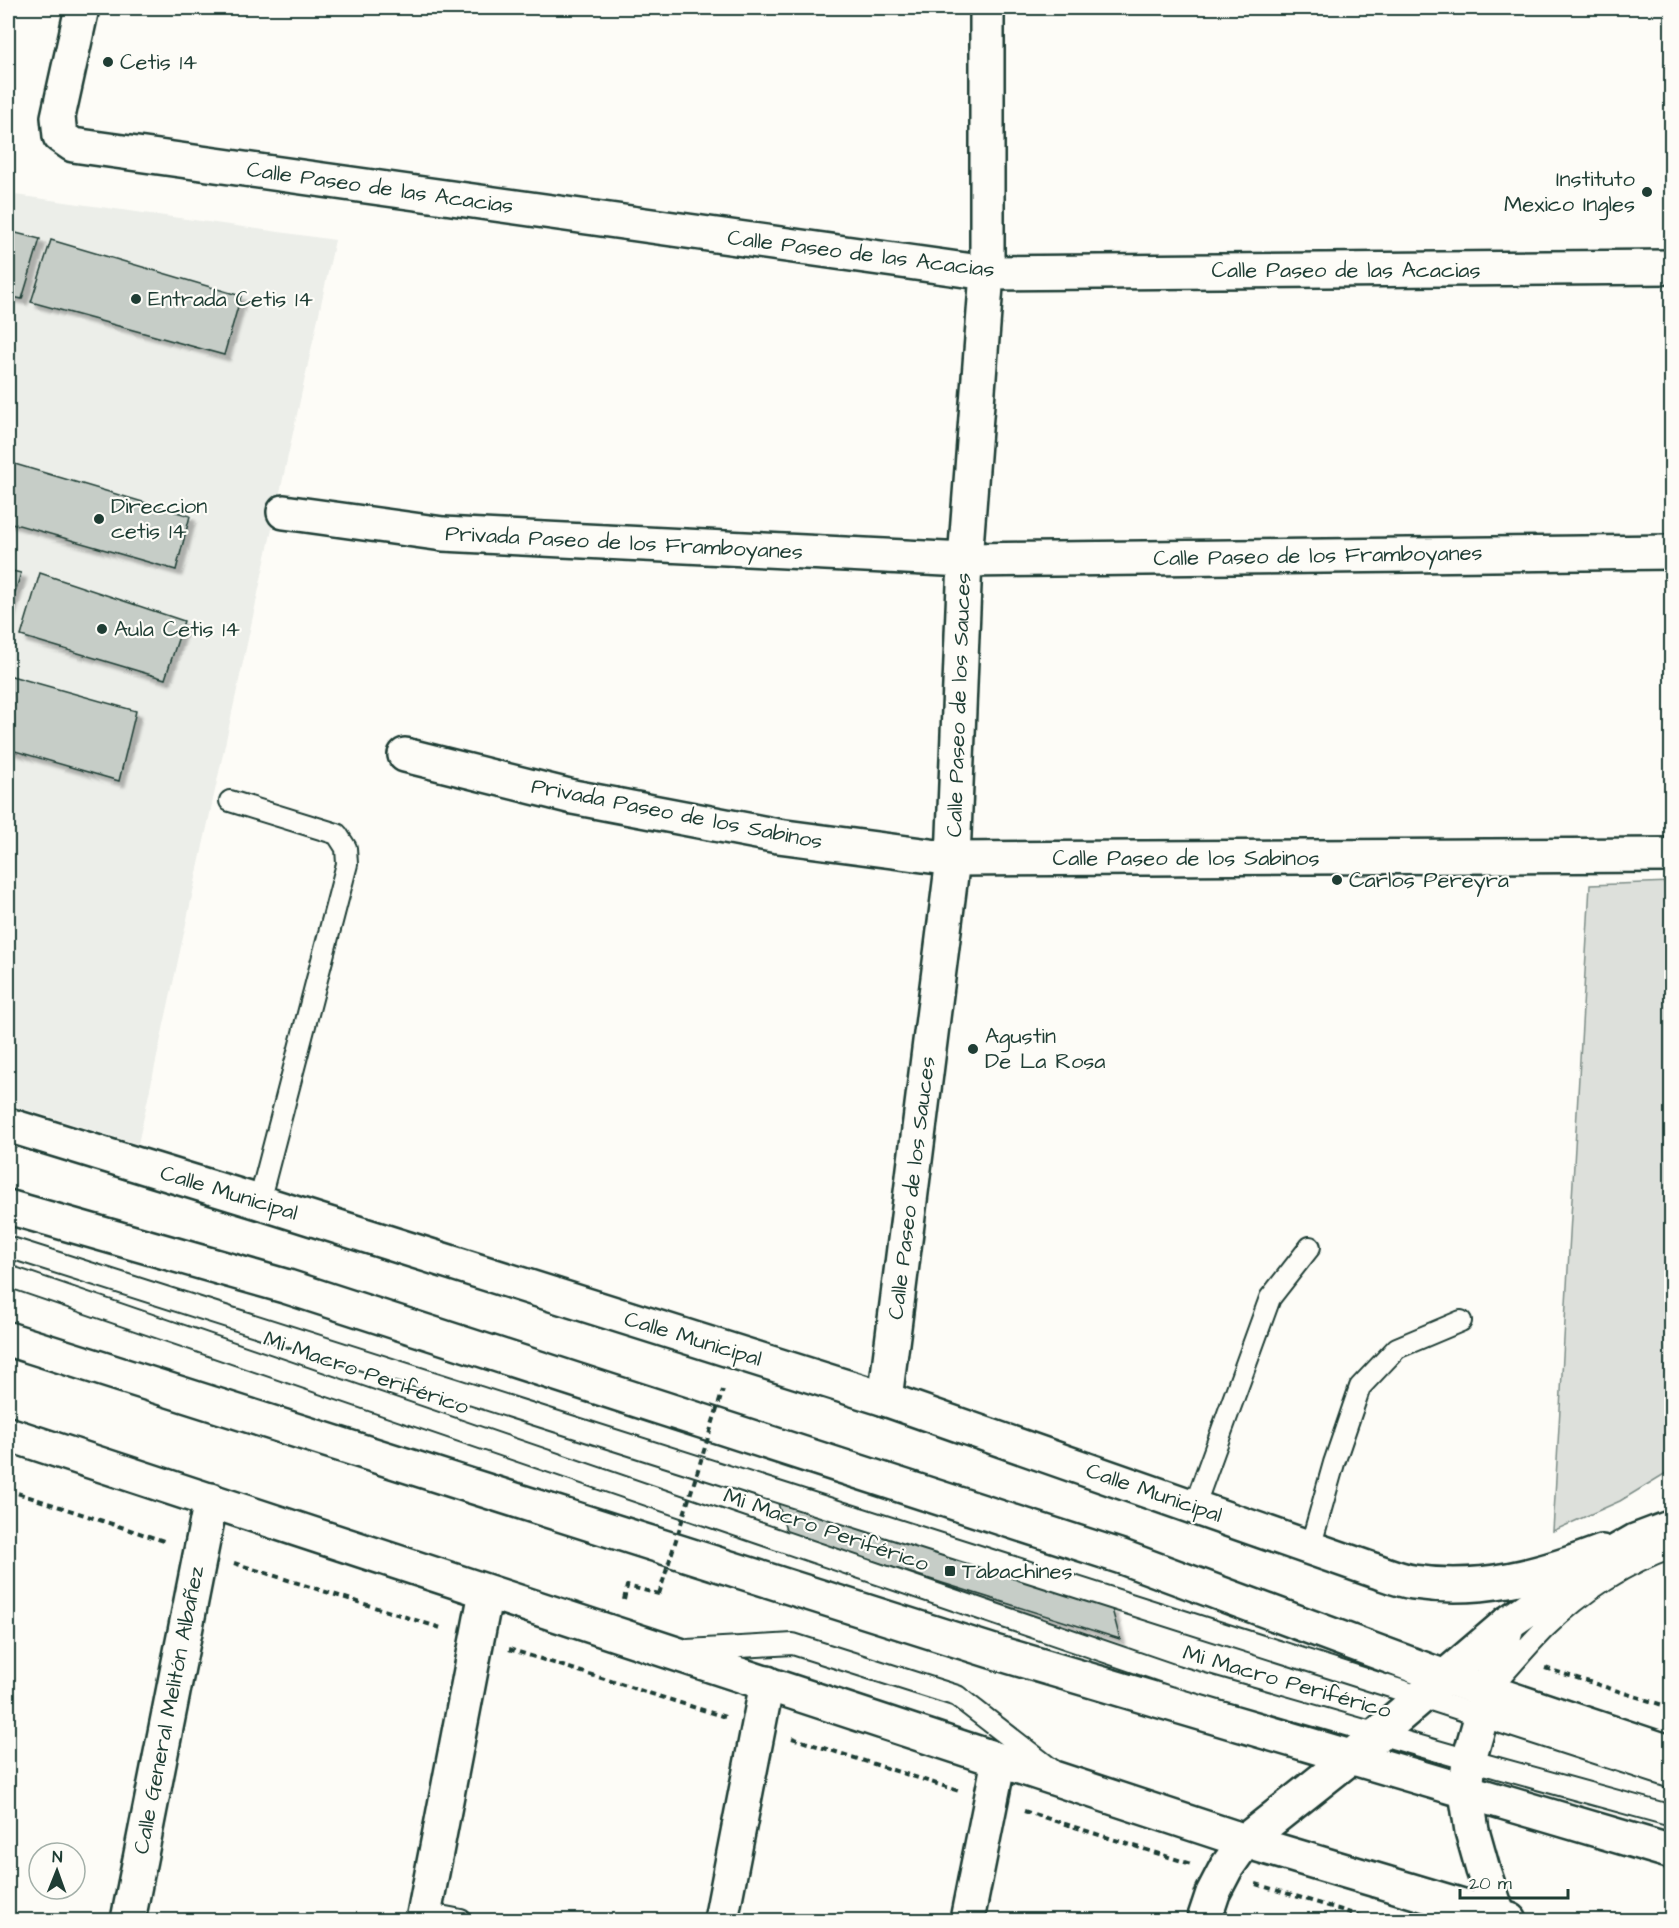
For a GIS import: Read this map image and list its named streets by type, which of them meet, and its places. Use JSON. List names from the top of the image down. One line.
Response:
{"streets":{"main road":["Calle Paseo de las Acacias","Privada Paseo de los Framboyanes","Calle Paseo de los Framboyanes","Calle Paseo de los Sauces","Privada Paseo de los Sabinos","Calle Paseo de los Sabinos","Calle Municipal","Calle General Melitón Albañez"],"lane":["Mi Macro Periférico"]},"crossings":[["Calle Paseo de las Acacias","Calle Paseo de los Sauces"],["Privada Paseo de los Framboyanes","Calle Paseo de los Framboyanes"],["Privada Paseo de los Framboyanes","Calle Paseo de los Sauces"],["Calle Paseo de los Framboyanes","Calle Paseo de los Sauces"],["Calle Paseo de los Sauces","Privada Paseo de los Sabinos"],["Calle Paseo de los Sauces","Calle Paseo de los Sabinos"],["Calle Paseo de los Sauces","Calle Municipal"],["Privada Paseo de los Sabinos","Calle Paseo de los Sabinos"]],"places":{"other":["Cetis 14","Instituto Mexico Ingles","Entrada Cetis 14","Direccion cetis 14","Aula Cetis 14","Carlos Pereyra","Agustin De La Rosa"],"transit":["Tabachines"]},"scale_bar":"20 m","north":"top"}
